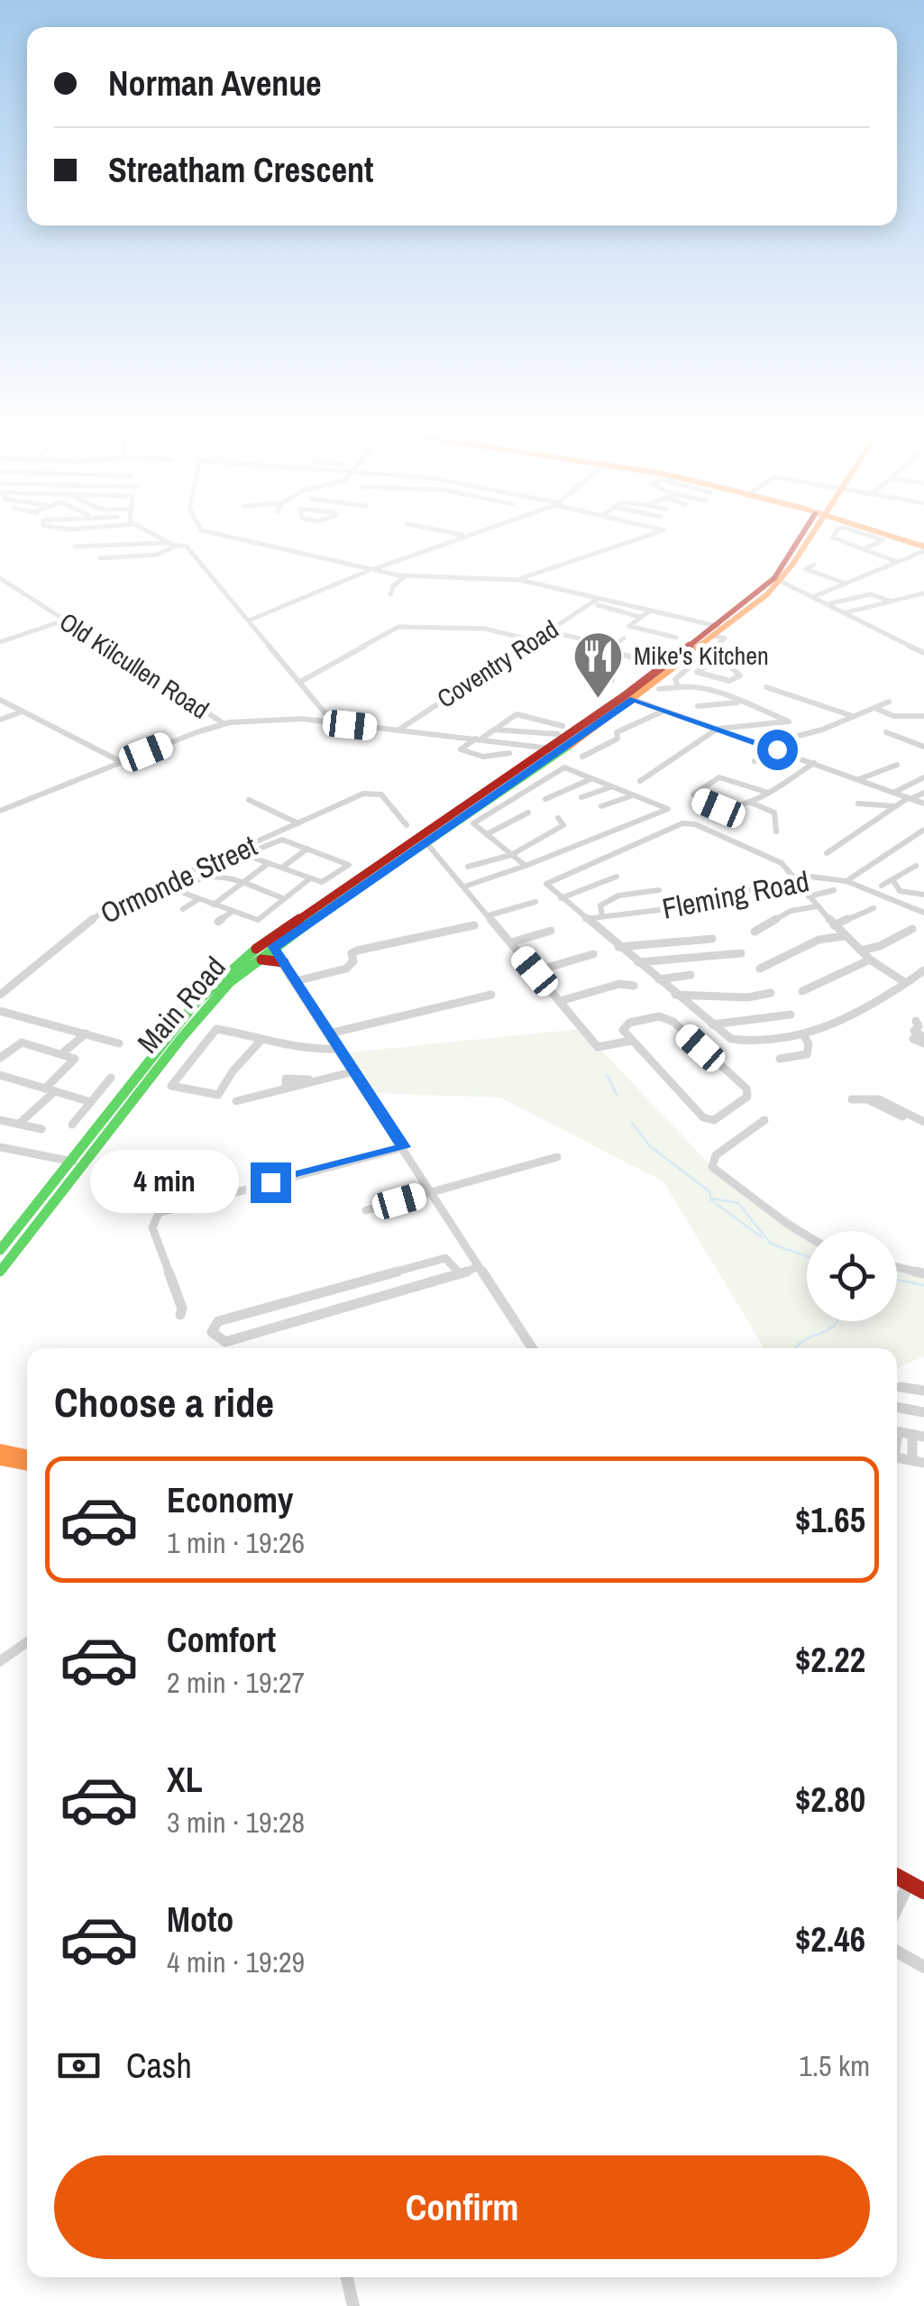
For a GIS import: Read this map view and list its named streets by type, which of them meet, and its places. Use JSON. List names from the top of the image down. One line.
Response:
{"streets":{"main road":["Main Road"],"street":["Coventry Road","Old Kilcullen Road","Ormonde Street","Fleming Road"]},"places":{"restaurant":["Mike's Kitchen"]},"page":{"banner":["Norman Avenue","Streatham Crescent"],"bubble":"4 min","heading":"Choose a ride","list":[{"name":"Economy","note":"1 min · 19:26","value":"$1.65"},{"name":"Comfort","note":"2 min · 19:27","value":"$2.22"},{"name":"XL","note":"3 min · 19:28","value":"$2.80"},{"name":"Moto","note":"4 min · 19:29","value":"$2.46"}],"pay":["Cash","1.5 km"],"buttons":"Confirm"}}
